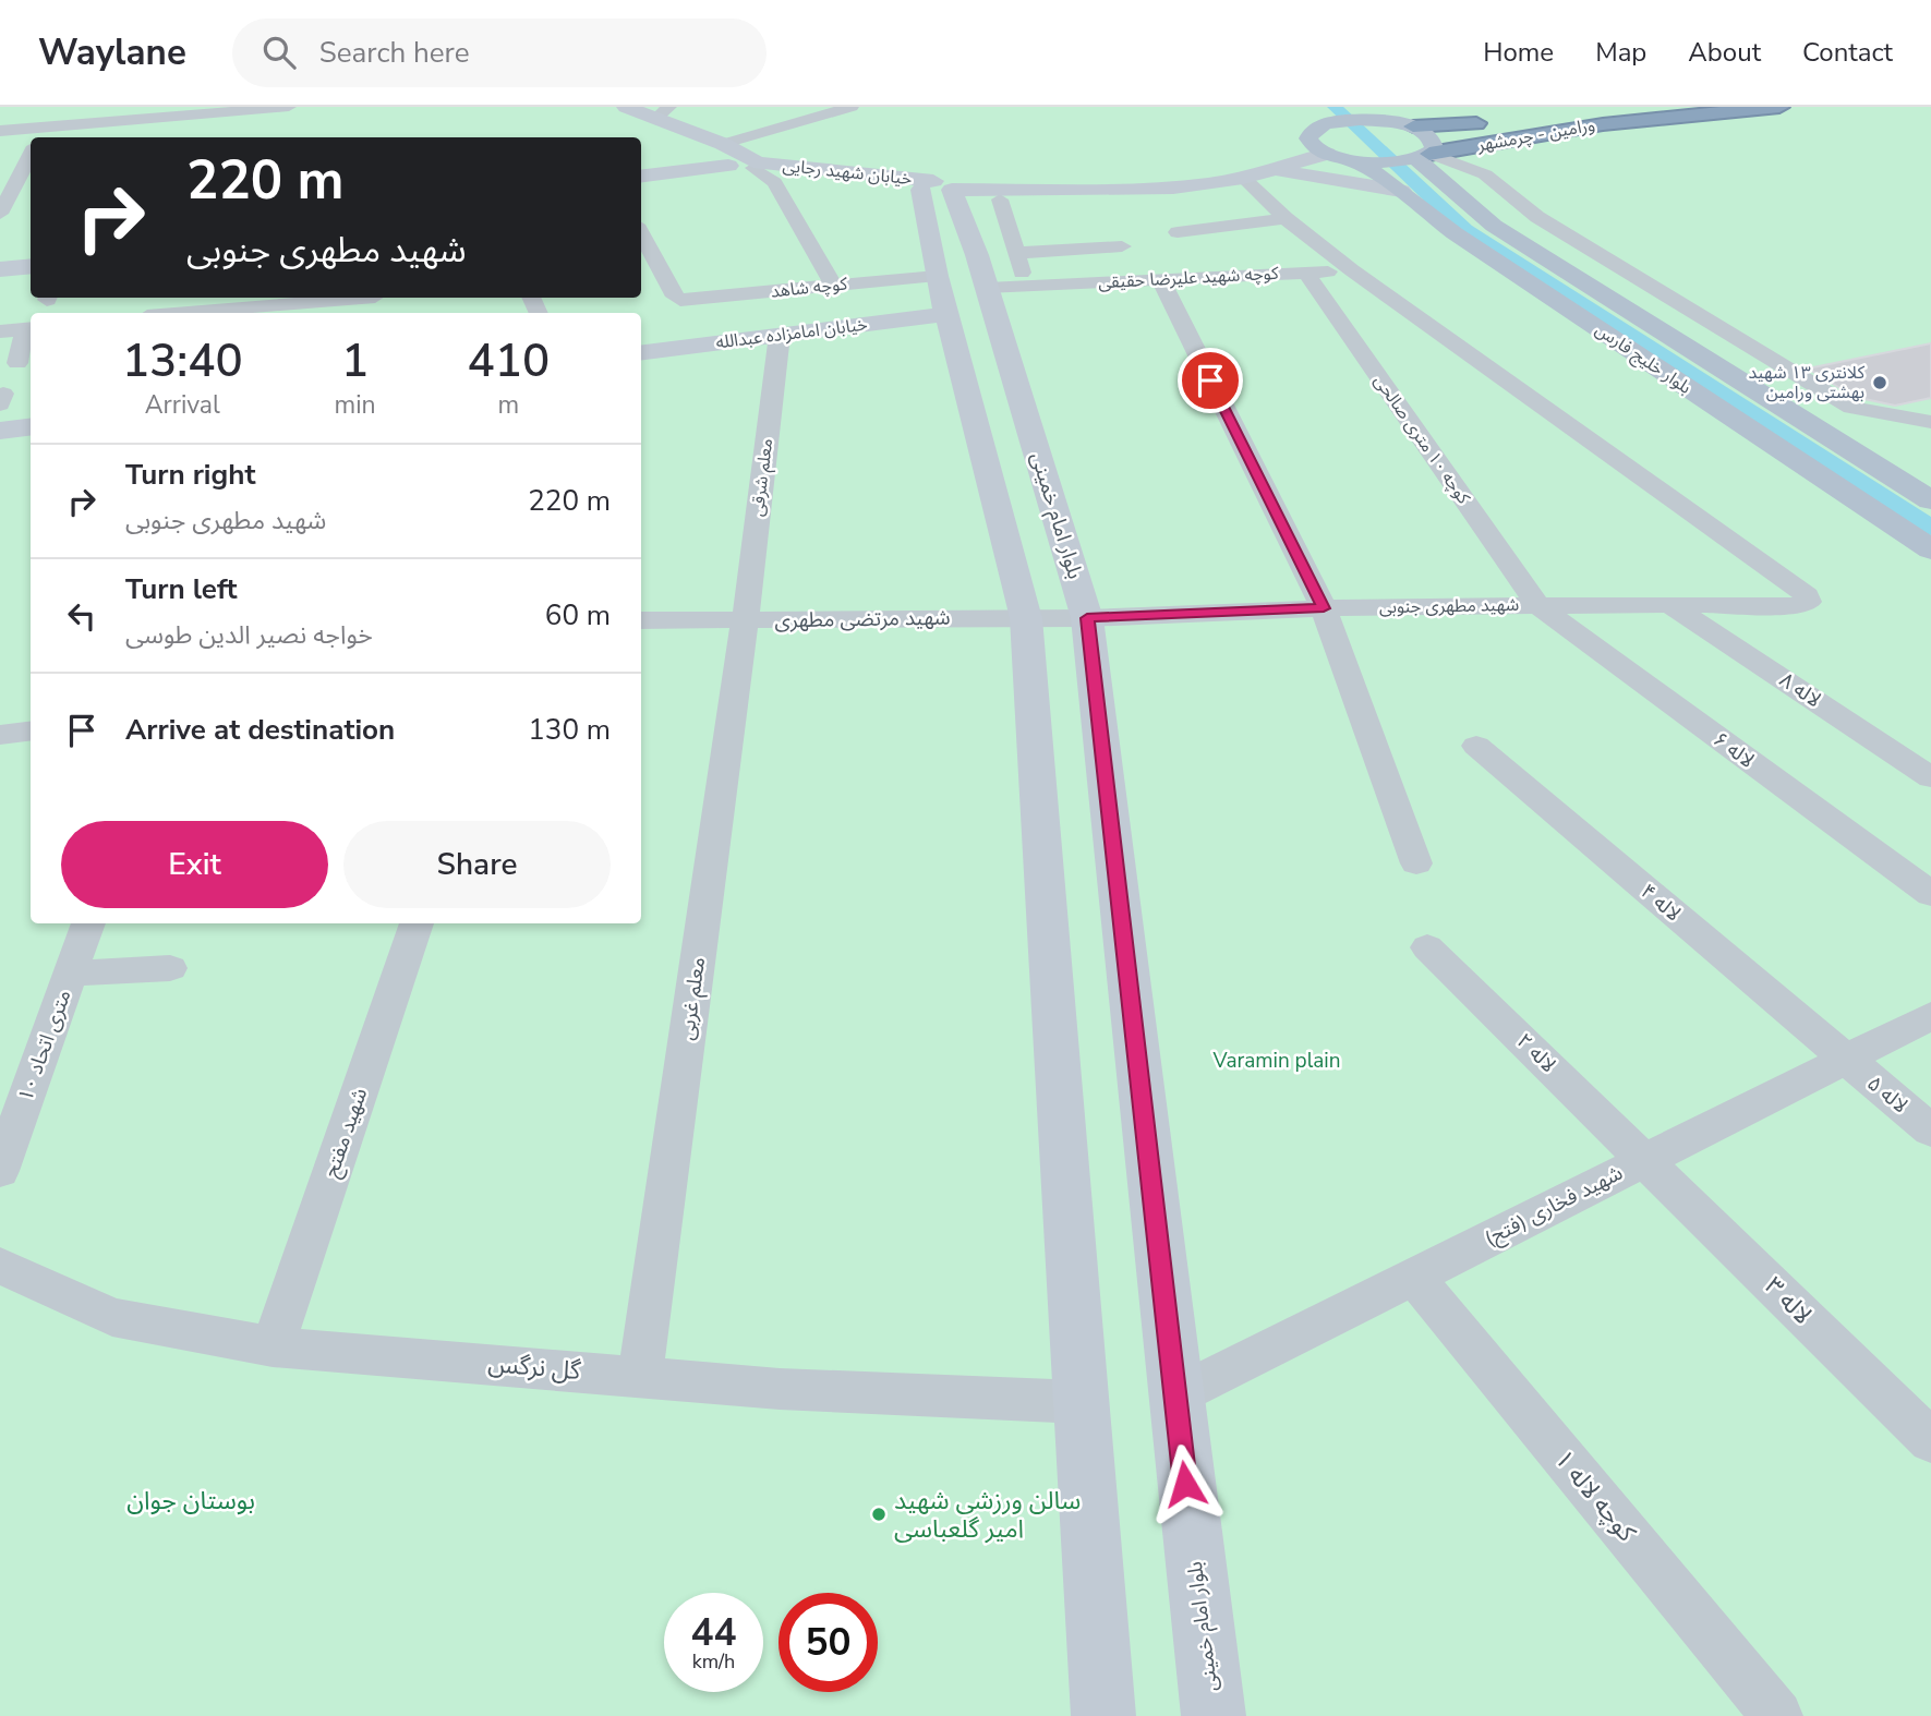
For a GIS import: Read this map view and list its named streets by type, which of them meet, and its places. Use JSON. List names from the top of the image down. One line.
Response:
{"streets":{"highway":["ورامین - چرمشهر"],"main road":["خیابان شهید رجایی","خیابان امامزاده عبدالله","بلوار خلیج فارس","بلوار امام خمینی"],"street":["کوچه شهید علیرضا حقیقی","کوچه شاهد","کوچه ۱۰ متری صالحی","معلم شرقی","شهید مطهری جنوبی","شهید مرتضی مطهری","لاله ۸","لاله ۶","لاله ۴","معلم غربی","۱۰ متری اتحاد","لاله ۲","لاله ۵","شهید مفتح","شهید فخاری (فتح)","لاله ۳","گل نرگس","کوچه لاله ۱"]},"crossings":[["ورامین - چرمشهر","بلوار خلیج فارس"],["خیابان شهید رجایی","بلوار امام خمینی"],["کوچه شهید علیرضا حقیقی","کوچه ۱۰ متری صالحی"],["کوچه شهید علیرضا حقیقی","بلوار امام خمینی"],["کوچه شهید علیرضا حقیقی","شهید مطهری جنوبی"],["خیابان امامزاده عبدالله","معلم شرقی"],["کوچه ۱۰ متری صالحی","شهید مطهری جنوبی"],["کوچه ۱۰ متری صالحی","لاله ۶"],["معلم شرقی","شهید مرتضی مطهری"],["معلم شرقی","معلم غربی"],["بلوار امام خمینی","شهید مطهری جنوبی"],["بلوار امام خمینی","شهید مرتضی مطهری"],["بلوار امام خمینی","شهید فخاری (فتح)"],["شهید مطهری جنوبی","شهید مرتضی مطهری"],["شهید مطهری جنوبی","لاله ۸"],["شهید مطهری جنوبی","لاله ۶"],["شهید مرتضی مطهری","معلم غربی"],["لاله ۴","لاله ۵"],["لاله ۴","شهید فخاری (فتح)"],["معلم غربی","گل نرگس"],["لاله ۲","شهید فخاری (فتح)"],["لاله ۲","لاله ۳"],["لاله ۵","شهید فخاری (فتح)"],["شهید مفتح","گل نرگس"],["شهید فخاری (فتح)","لاله ۳"],["شهید فخاری (فتح)","کوچه لاله ۱"]],"parks":["Varamin plain","بوستان جوان"],"places":["کلانتری ۱۳ شهید بهشتی ورامین","سالن ورزشی شهید امیر گلعباسی"],"page":{"header":"Waylane","search":"Search here","nav":["Home","Map","About","Contact"],"turn":["220 m","شهید مطهری جنوبی"],"eta":["13:40","Arrival","1","min","410","m"],"list":[{"name":"Turn right","note":"شهید مطهری جنوبی","value":"220 m"},{"name":"Turn left","note":"خواجه نصیر الدین طوسی","value":"60 m"},{"name":"Arrive at destination","value":"130 m"}],"buttons":["Exit","Share"],"speed":"44 km/h","limit":"50"}}
